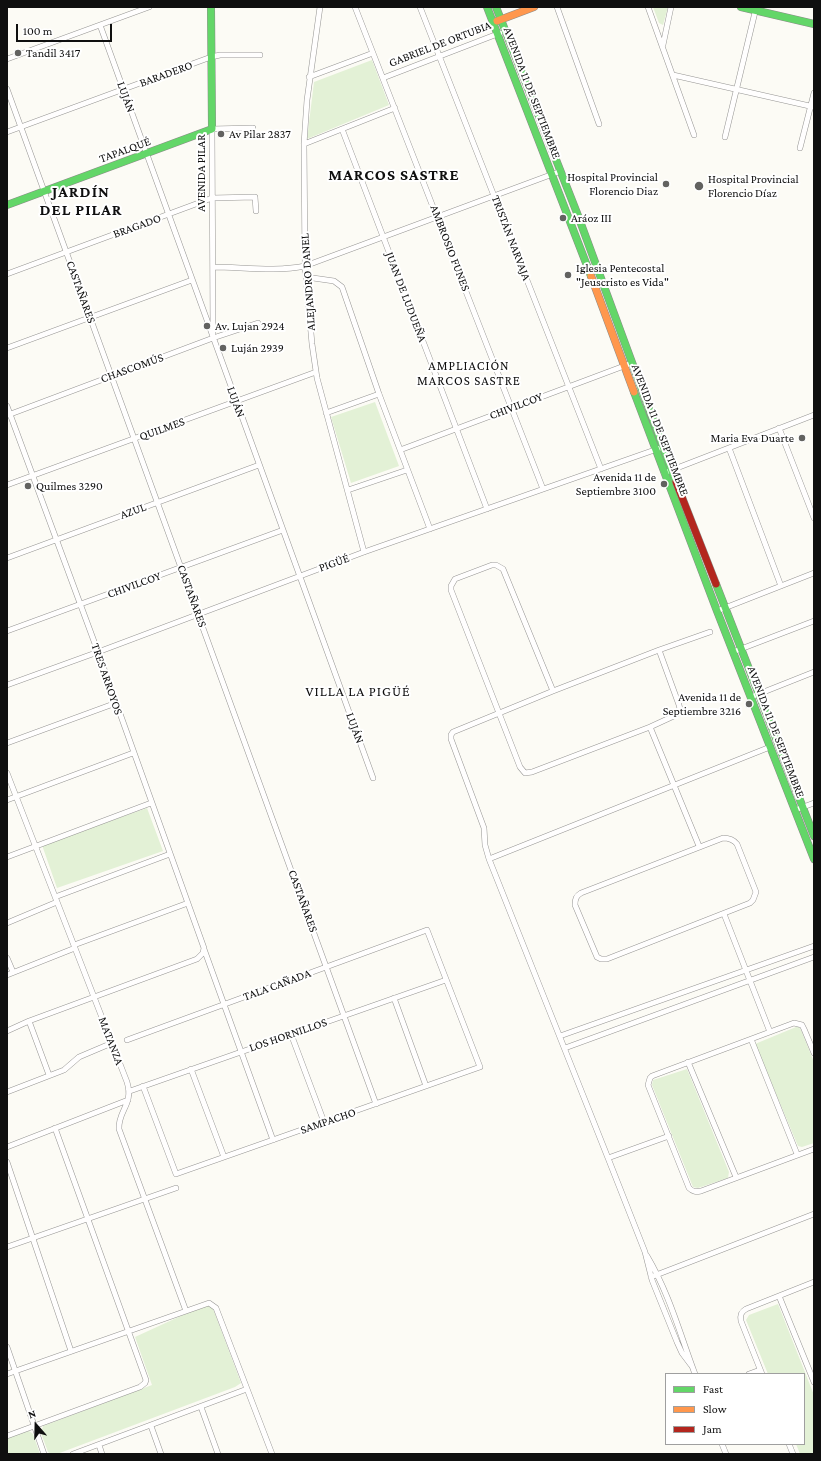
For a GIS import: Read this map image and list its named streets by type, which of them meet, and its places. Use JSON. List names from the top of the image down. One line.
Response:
{"streets":{"main road":["GABRIEL DE ORTUBIA","AVENIDA 11 DE SEPTIEMBRE","TAPALQUÉ","AVENIDA PILAR"],"street":["BARADERO","LUJÁN","BRAGADO","TRISTÁN NARVAJA","AMBROSIO FUNES","ALEJANDRO DANEL","CASTAÑARES","JUAN DE LUDUEÑA","CHASCOMÚS","CHIVILCOY","QUILMES","AZUL","PIGÜÉ","TRES ARROYOS","TALA CAÑADA","LOS HORNILLOS","MATANZA","SAMPACHO"]},"crossings":[["GABRIEL DE ORTUBIA","AVENIDA 11 DE SEPTIEMBRE"],["GABRIEL DE ORTUBIA","TRISTÁN NARVAJA"],["GABRIEL DE ORTUBIA","AMBROSIO FUNES"],["GABRIEL DE ORTUBIA","ALEJANDRO DANEL"],["BARADERO","LUJÁN"],["BARADERO","AVENIDA PILAR"],["BARADERO","CASTAÑARES"],["AVENIDA 11 DE SEPTIEMBRE","CHIVILCOY"],["AVENIDA 11 DE SEPTIEMBRE","PIGÜÉ"],["LUJÁN","TAPALQUÉ"],["LUJÁN","AVENIDA PILAR"],["LUJÁN","BRAGADO"],["LUJÁN","CHASCOMÚS"],["LUJÁN","CHIVILCOY"],["LUJÁN","QUILMES"],["LUJÁN","AZUL"],["LUJÁN","PIGÜÉ"],["TAPALQUÉ","AVENIDA PILAR"],["TAPALQUÉ","CASTAÑARES"],["AVENIDA PILAR","BRAGADO"],["AVENIDA PILAR","CHASCOMÚS"],["BRAGADO","CASTAÑARES"],["TRISTÁN NARVAJA","CHIVILCOY"],["TRISTÁN NARVAJA","PIGÜÉ"],["AMBROSIO FUNES","CHIVILCOY"],["AMBROSIO FUNES","PIGÜÉ"],["ALEJANDRO DANEL","QUILMES"],["ALEJANDRO DANEL","PIGÜÉ"],["CASTAÑARES","CHASCOMÚS"],["CASTAÑARES","CHIVILCOY"],["CASTAÑARES","QUILMES"],["CASTAÑARES","AZUL"],["CASTAÑARES","PIGÜÉ"],["CASTAÑARES","TALA CAÑADA"],["CASTAÑARES","LOS HORNILLOS"],["CASTAÑARES","SAMPACHO"],["JUAN DE LUDUEÑA","CHIVILCOY"],["JUAN DE LUDUEÑA","PIGÜÉ"],["CHASCOMÚS","TRES ARROYOS"],["CHIVILCOY","TRES ARROYOS"],["QUILMES","TRES ARROYOS"],["AZUL","TRES ARROYOS"],["PIGÜÉ","TRES ARROYOS"],["TRES ARROYOS","TALA CAÑADA"],["TRES ARROYOS","LOS HORNILLOS"],["TRES ARROYOS","SAMPACHO"],["TALA CAÑADA","LOS HORNILLOS"],["TALA CAÑADA","SAMPACHO"],["LOS HORNILLOS","MATANZA"],["LOS HORNILLOS","SAMPACHO"]],"districts":["MARCOS SASTRE","JARDÍN DEL PILAR","AMPLIACIÓN MARCOS SASTRE","VILLA LA PIGÜÉ"],"places":["Tandil 3417","Av Pilar 2837","Hospital Provincial Florencio Diaz","Hospital Provincial Florencio Díaz","Aráoz III","Iglesia Pentecostal \"Jeuscristo es Vida\"","Av. Lujan 2924","Luján 2939","Maria Eva Duarte","Avenida 11 de Septiembre 3100","Quilmes 3290","Avenida 11 de Septiembre 3216"],"legend":["Fast","Slow","Jam"],"scale_bar":"100 m","north":"top"}
